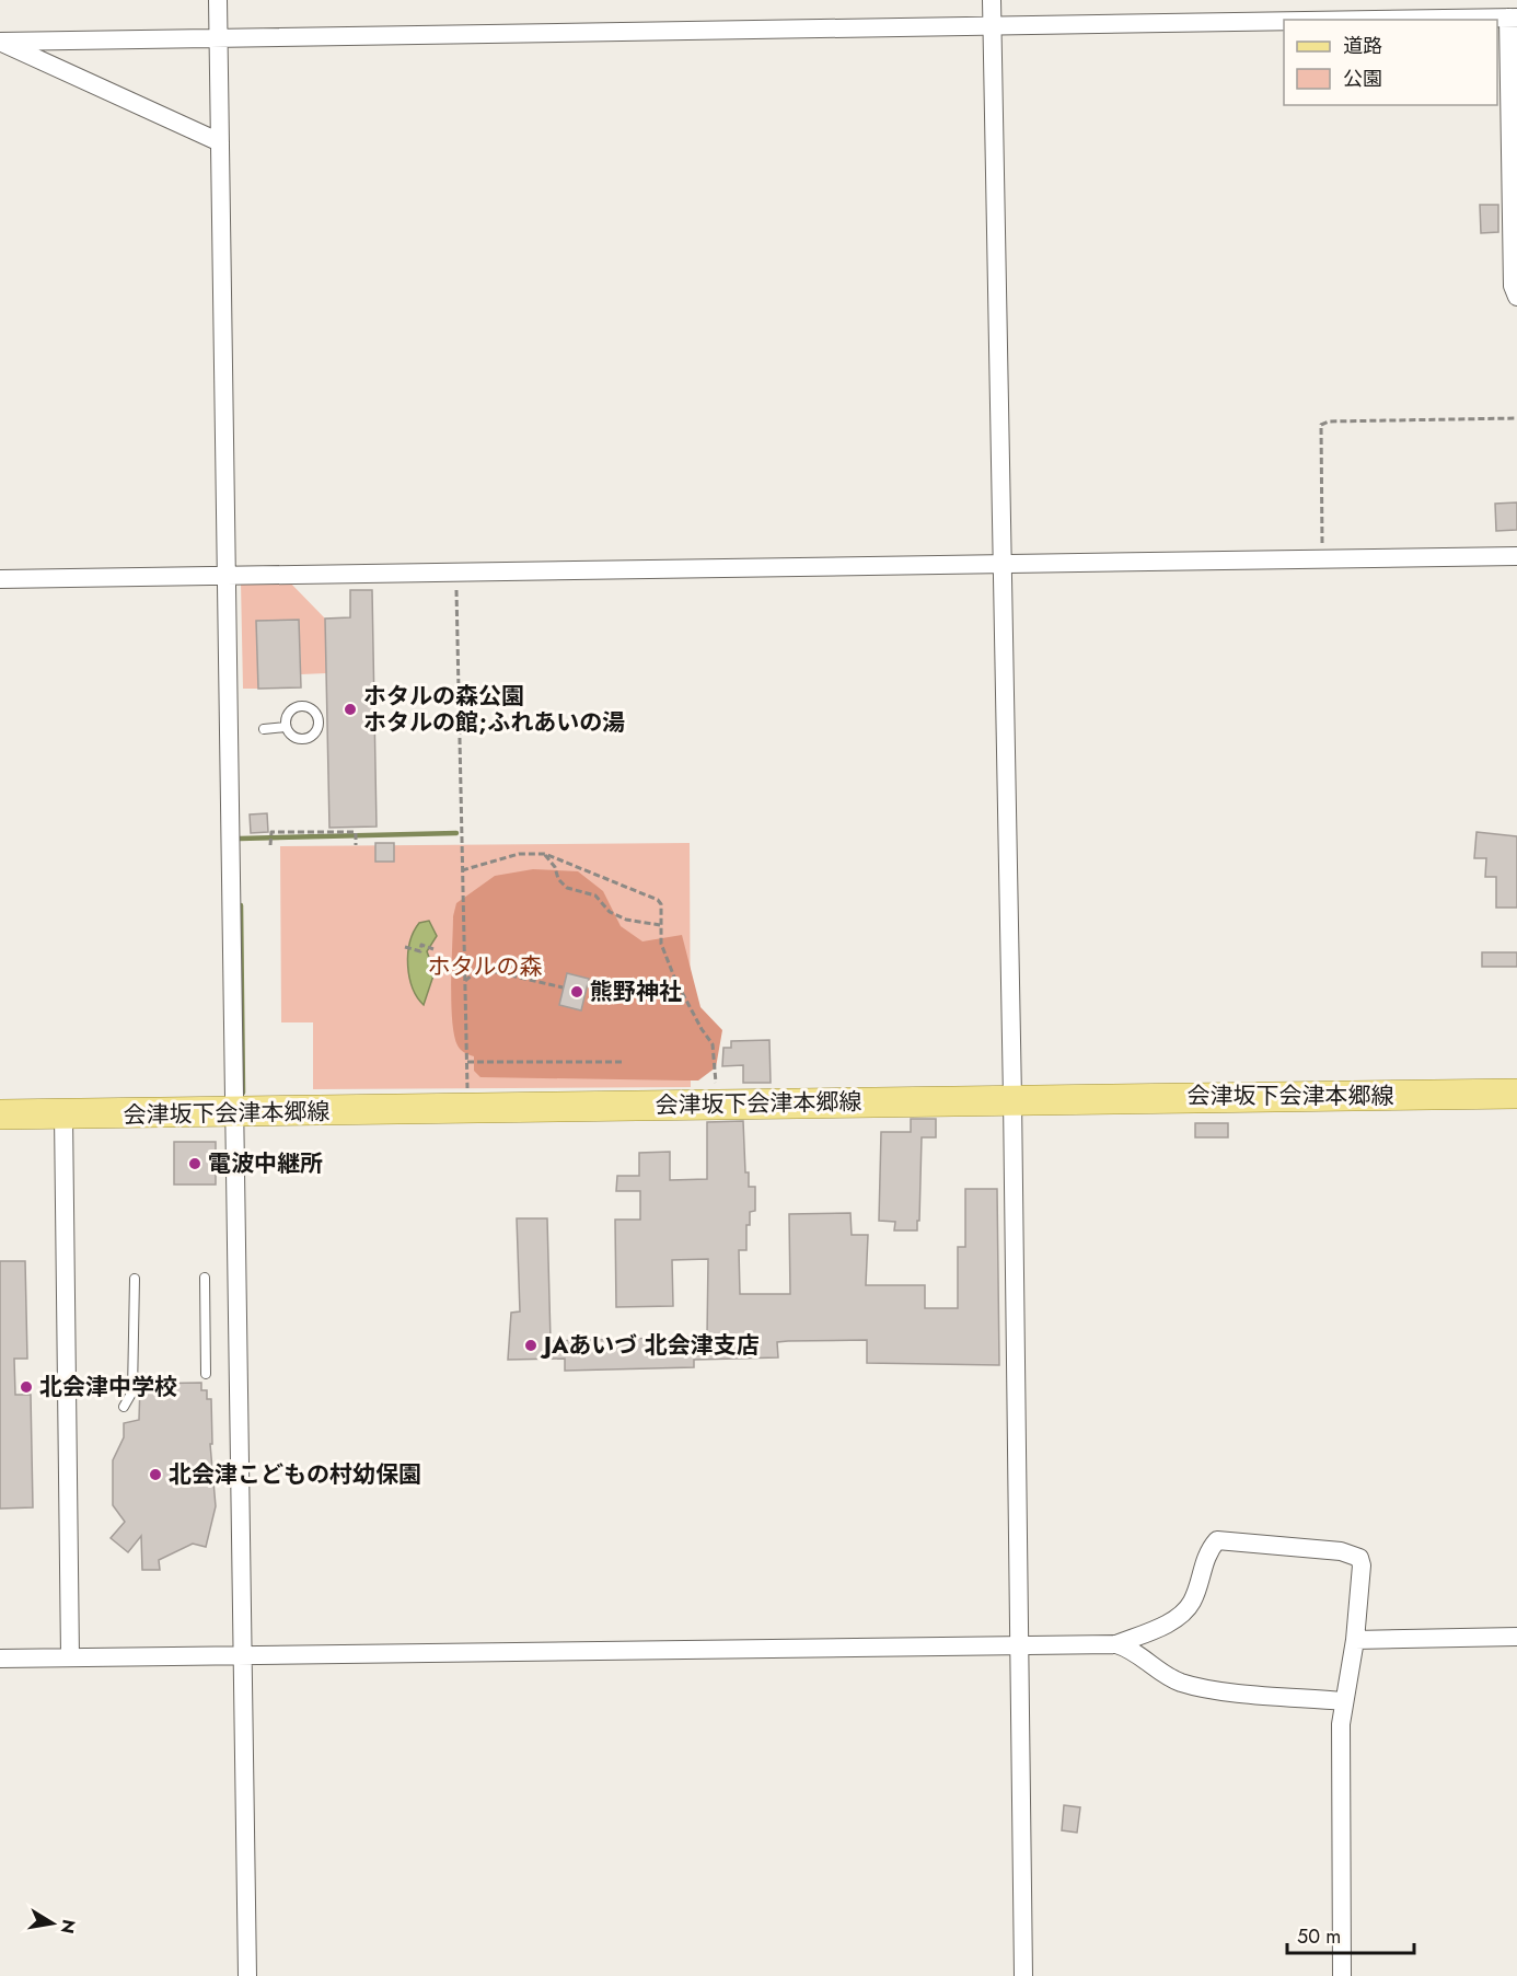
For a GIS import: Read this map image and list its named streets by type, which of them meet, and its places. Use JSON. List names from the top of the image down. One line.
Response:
{"streets":{"main road":["会津坂下会津本郷線"]},"parks":["ホタルの森"],"places":["ホタルの森公園 ホタルの館;ふれあいの湯","熊野神社","電波中継所","JAあいづ 北会津支店","北会津中学校","北会津こどもの村幼保園"],"legend":["道路","公園"],"scale_bar":"50 m","north":"right"}
